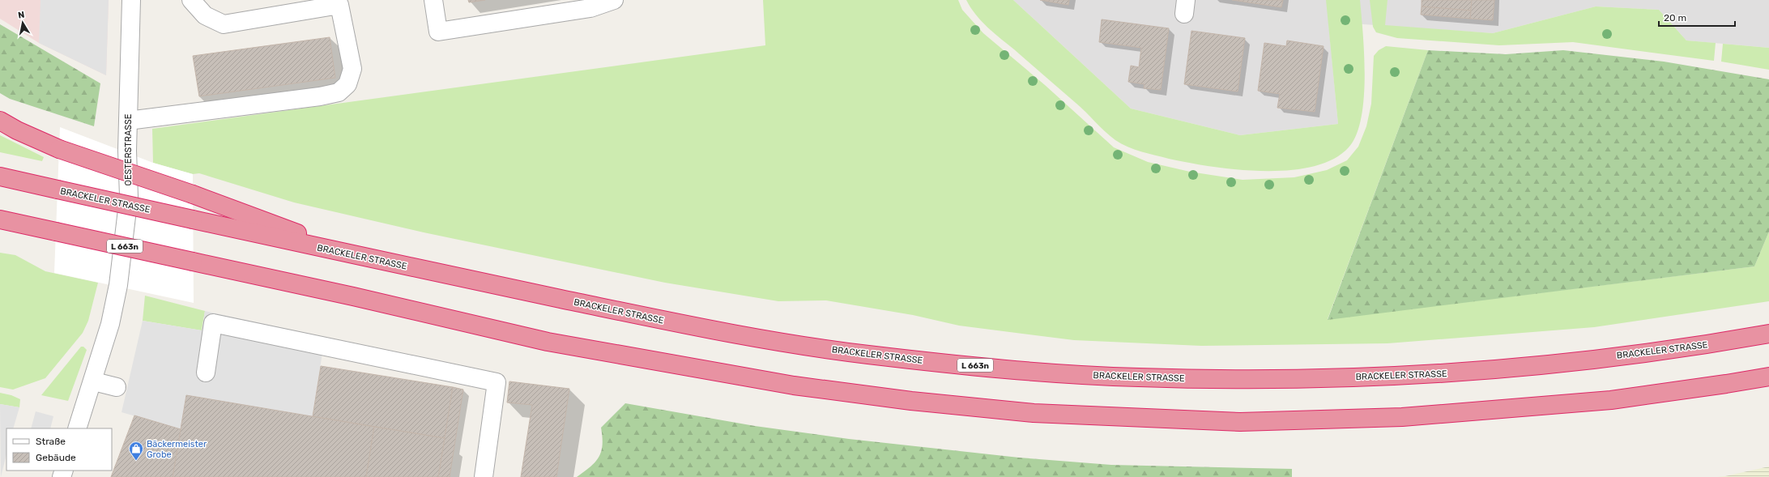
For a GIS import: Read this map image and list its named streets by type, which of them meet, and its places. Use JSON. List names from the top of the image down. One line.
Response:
{"streets":{"highway":["BRACKELER STRASSE","L 663n"],"street":["OESTERSTRASSE"]},"places":{"shop":["Bäckermeister Grobe"]},"legend":["Straße","Gebäude"],"scale_bar":"20 m","north":"top"}
